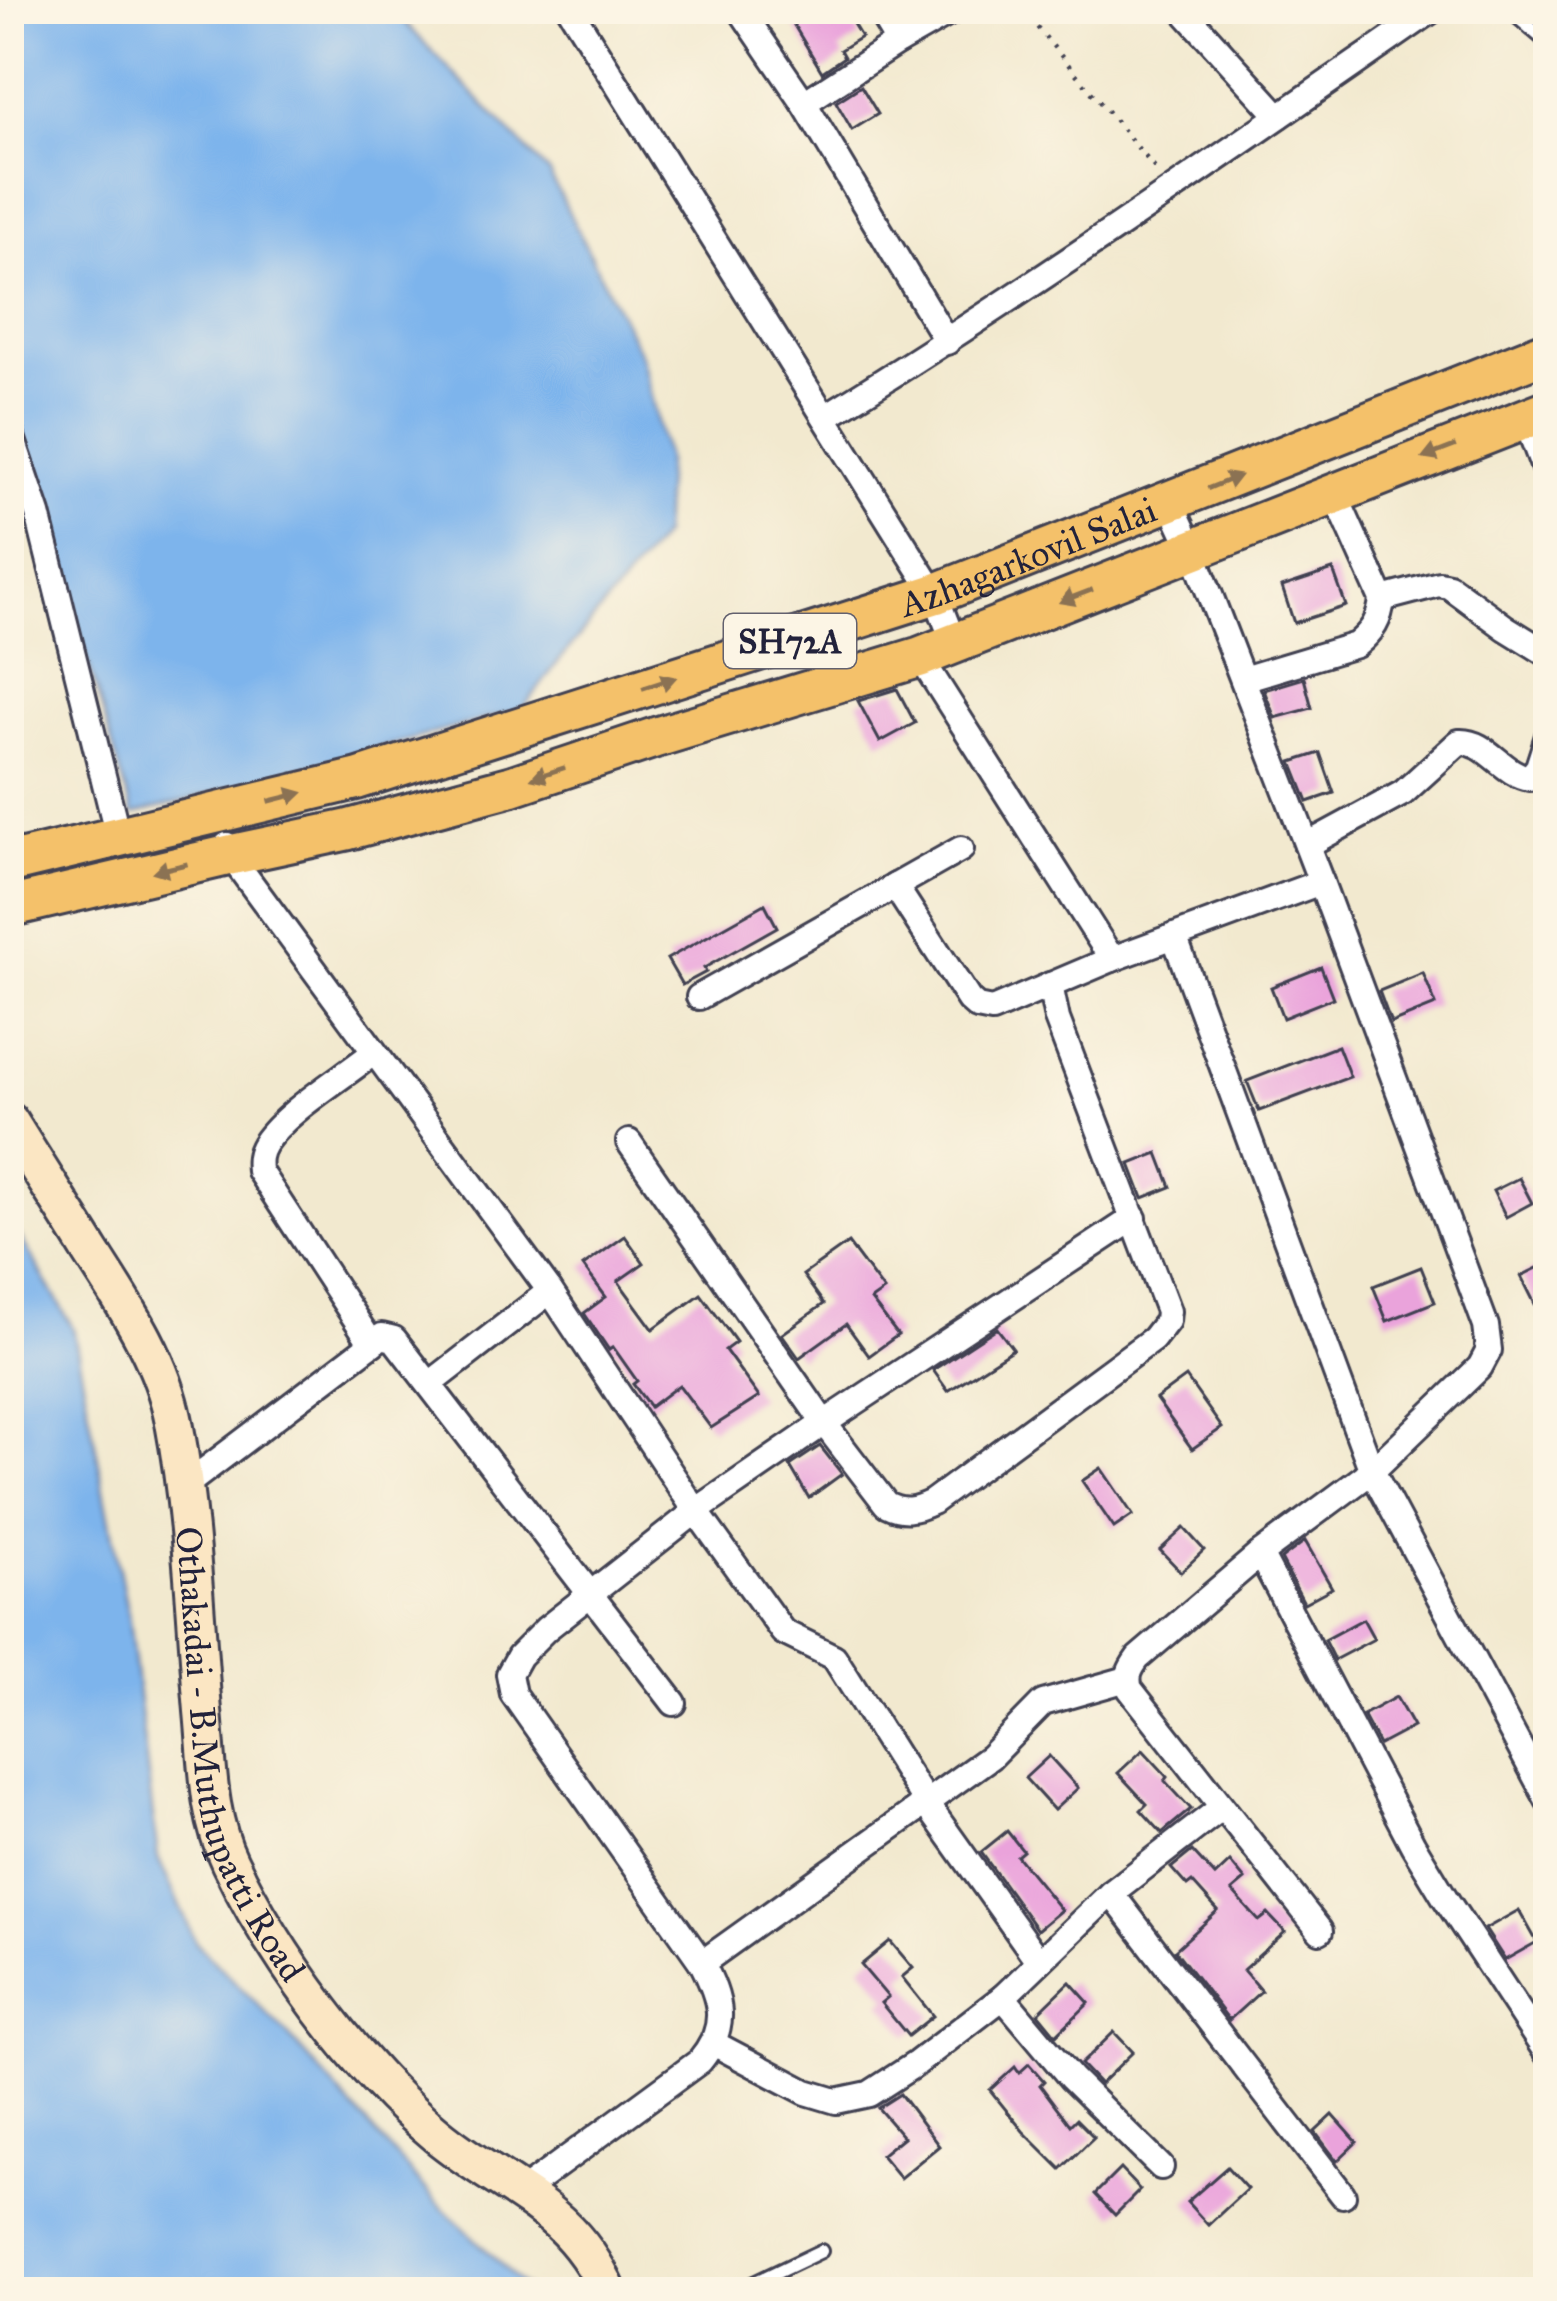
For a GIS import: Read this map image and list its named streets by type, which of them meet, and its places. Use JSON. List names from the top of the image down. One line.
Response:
{"streets":{"main road":["Azhagarkovil Salai","SH72A","Othakadai - B.Muthupatti Road"]}}
